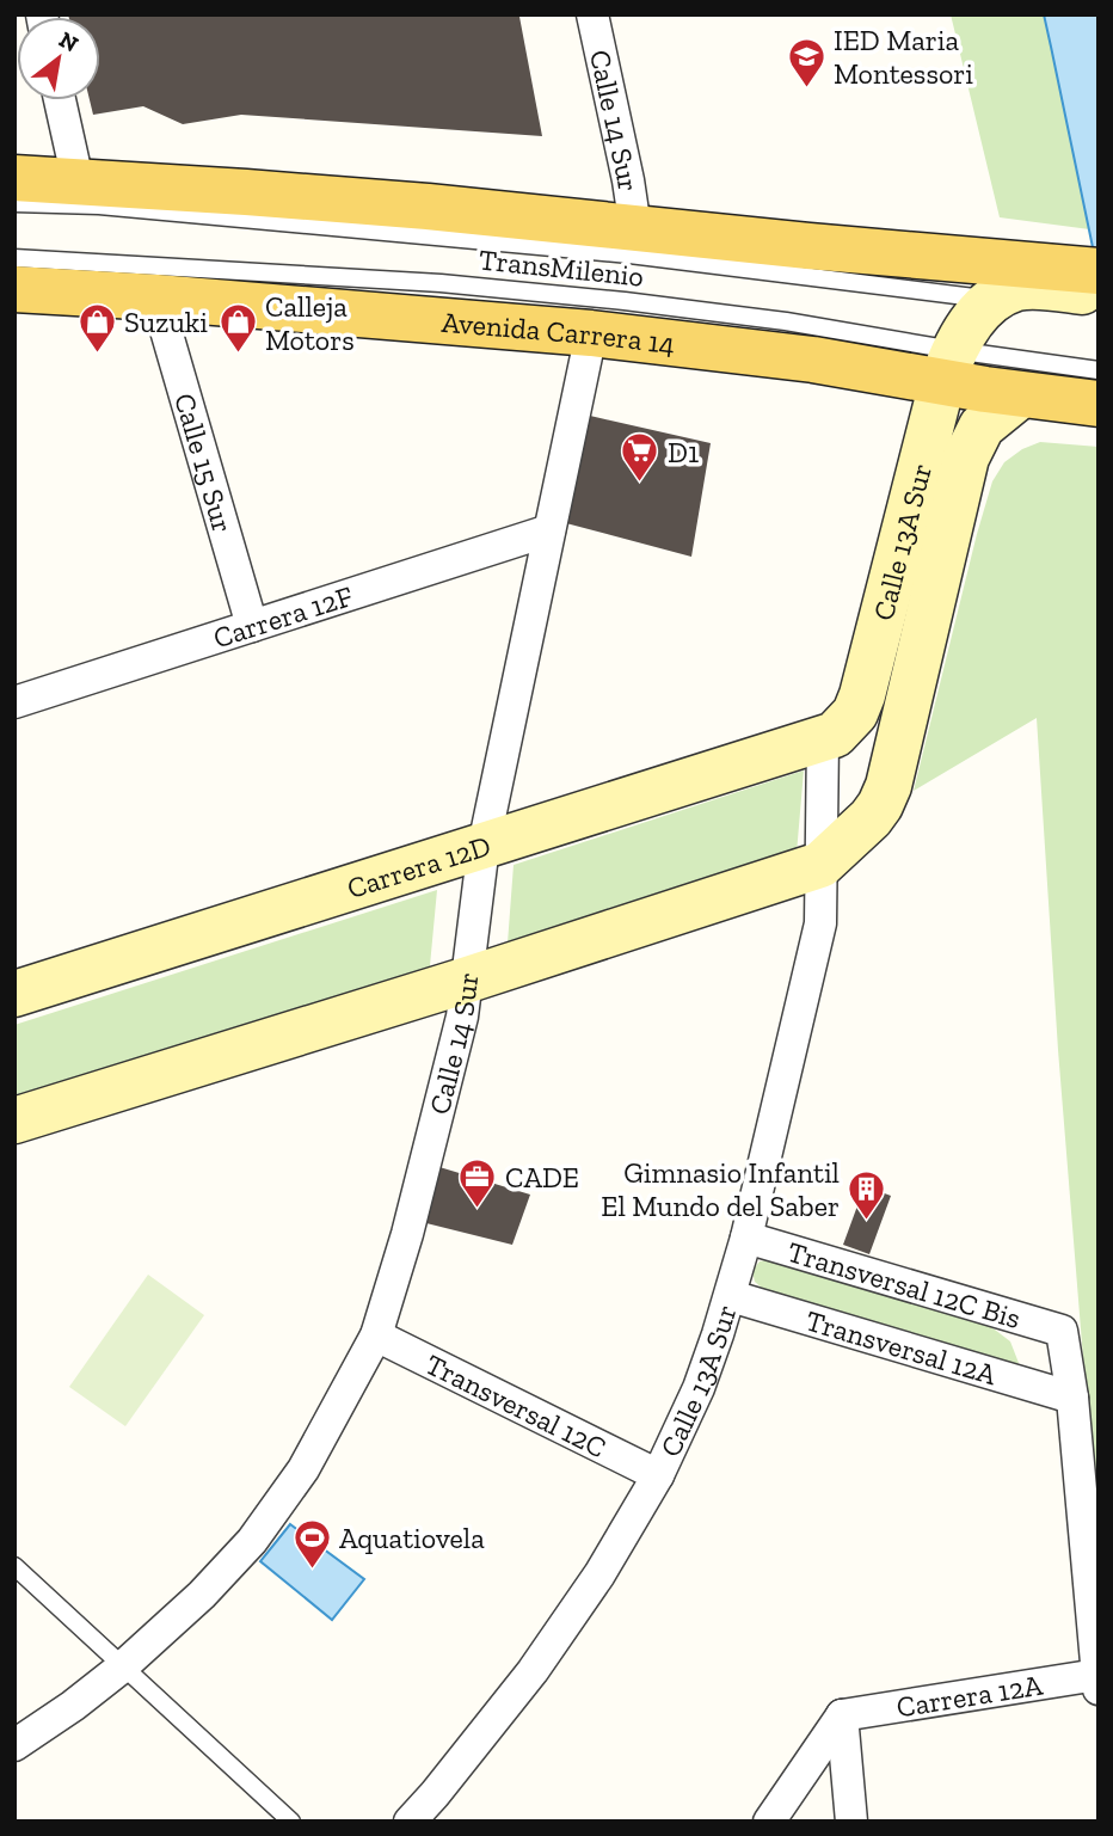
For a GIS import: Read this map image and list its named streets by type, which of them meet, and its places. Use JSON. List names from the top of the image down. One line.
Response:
{"streets":{"main road":["Avenida Carrera 14"],"street":["Calle 14 Sur","Calle 15 Sur","Calle 13A Sur","Carrera 12F","Carrera 12D","Transversal 12C Bis","Transversal 12A","Transversal 12C","Carrera 12A"],"lane":["TransMilenio"]},"crossings":[["Calle 14 Sur","Avenida Carrera 14"],["Calle 14 Sur","Carrera 12F"],["Calle 14 Sur","Carrera 12D"],["Calle 14 Sur","Transversal 12C"],["TransMilenio","Avenida Carrera 14"],["TransMilenio","Calle 13A Sur"],["Avenida Carrera 14","Calle 15 Sur"],["Avenida Carrera 14","Calle 13A Sur"],["Calle 15 Sur","Carrera 12F"],["Calle 13A Sur","Carrera 12D"],["Calle 13A Sur","Transversal 12C Bis"],["Calle 13A Sur","Transversal 12A"],["Calle 13A Sur","Transversal 12C"],["Transversal 12C Bis","Transversal 12A"]],"places":{"school or university":["IED Maria Montessori"],"shop":["Suzuki","Calleja Motors"],"supermarket":["D1"],"office":["CADE"],"building":["Gimnasio Infantil El Mundo del Saber"],"sports":["Aquatiovela"]},"north":"top right"}
